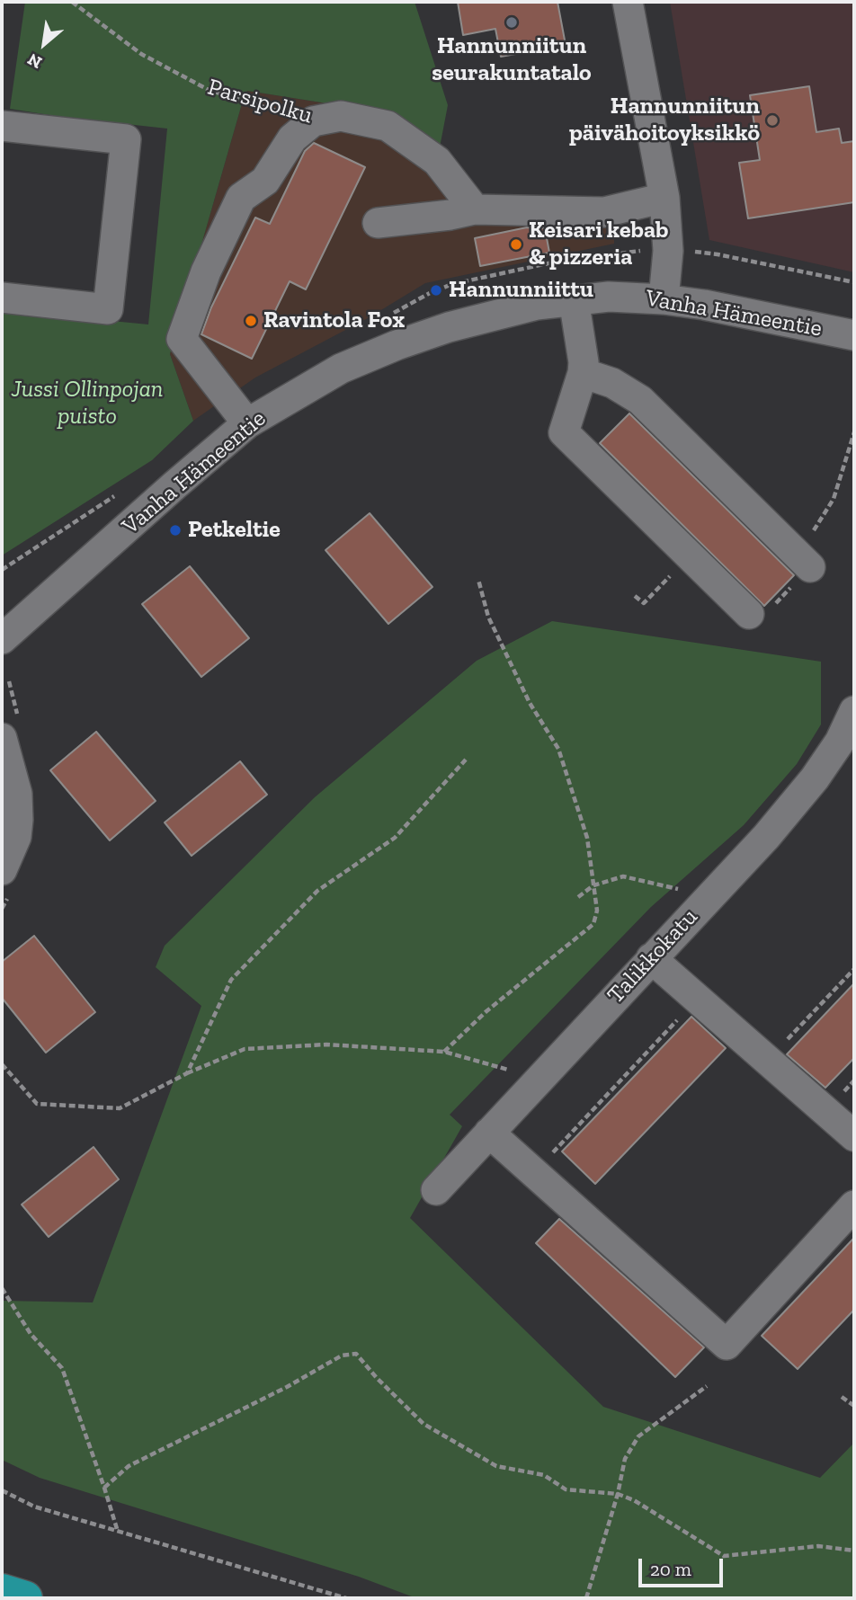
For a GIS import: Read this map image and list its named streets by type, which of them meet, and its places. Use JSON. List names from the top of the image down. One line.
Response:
{"streets":{"street":["Parsipolku","Vanha Hämeentie","Talikkokatu"]},"parks":["Jussi Ollinpojan puisto"],"places":["Hannunniitun seurakuntatalo","Hannunniitun päivähoitoyksikkö","Keisari kebab & pizzeria","Hannunniittu","Ravintola Fox","Petkeltie"],"scale_bar":"20 m","north":"bottom left"}
